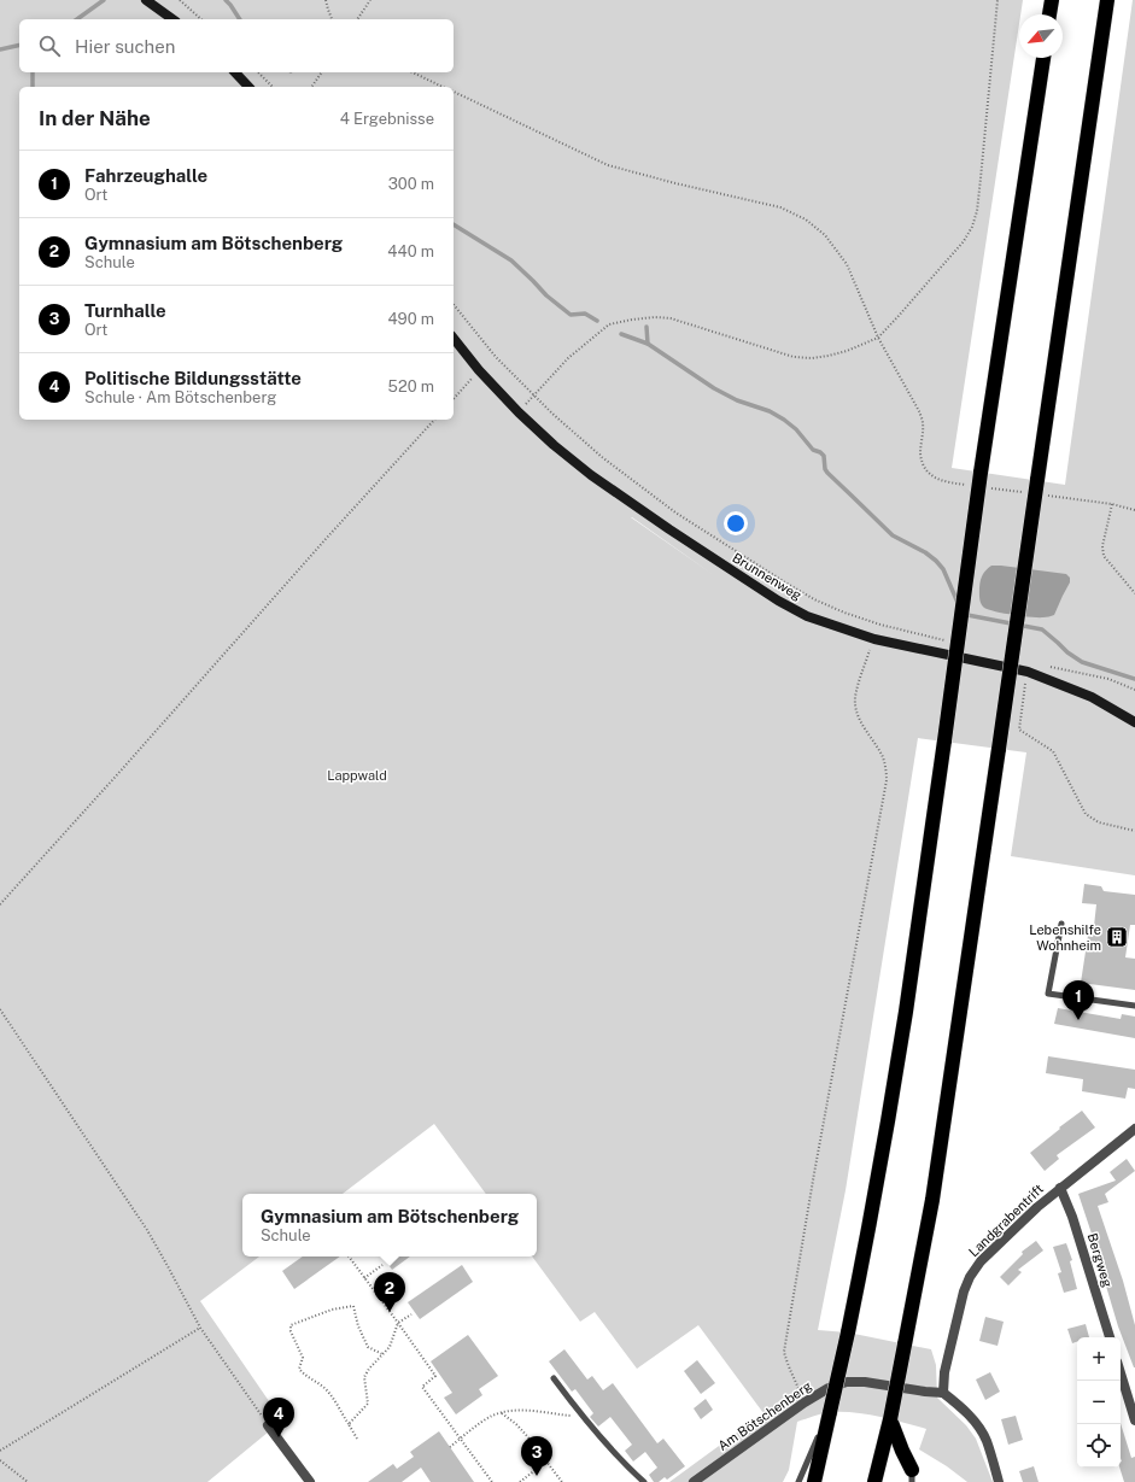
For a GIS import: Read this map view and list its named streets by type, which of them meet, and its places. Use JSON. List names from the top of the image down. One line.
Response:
{"streets":{"main road":["Brunnenweg"],"street":["Landgrabentrift","Bergweg","Am Bötschenberg"]},"crossings":[["Landgrabentrift","Bergweg"],["Landgrabentrift","Am Bötschenberg"]],"parks":["Lappwald"],"places":{"building":["Lebenshilfe Wohnheim"]},"north":"bottom left","page":{"search":"Hier suchen","heading":["In der Nähe","4 Ergebnisse"],"list":[{"mark":"1","name":"Fahrzeughalle","note":"Ort","value":"300 m"},{"mark":"2","name":"Gymnasium am Bötschenberg","note":"Schule","value":"440 m"},{"mark":"3","name":"Turnhalle","note":"Ort","value":"490 m"},{"mark":"4","name":"Politische Bildungsstätte","note":"Schule · Am Bötschenberg","value":"520 m"}],"pins":["1","2","4","3"],"popup":["Gymnasium am Bötschenberg","Schule"],"map_buttons":["+","−"]}}
